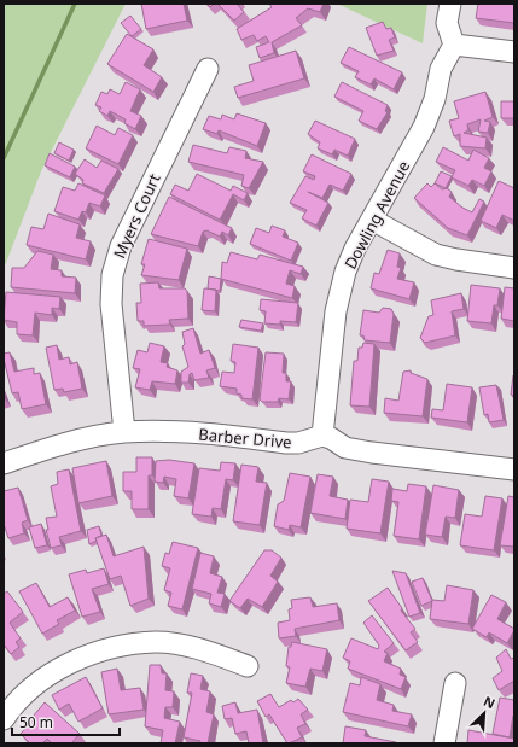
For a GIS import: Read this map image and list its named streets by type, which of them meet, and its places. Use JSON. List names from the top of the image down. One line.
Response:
{"streets":{"street":["Dowling Avenue","Myers Court","Barber Drive"]},"crossings":[["Dowling Avenue","Barber Drive"],["Myers Court","Barber Drive"]],"scale_bar":"50 m","north":"top right"}
